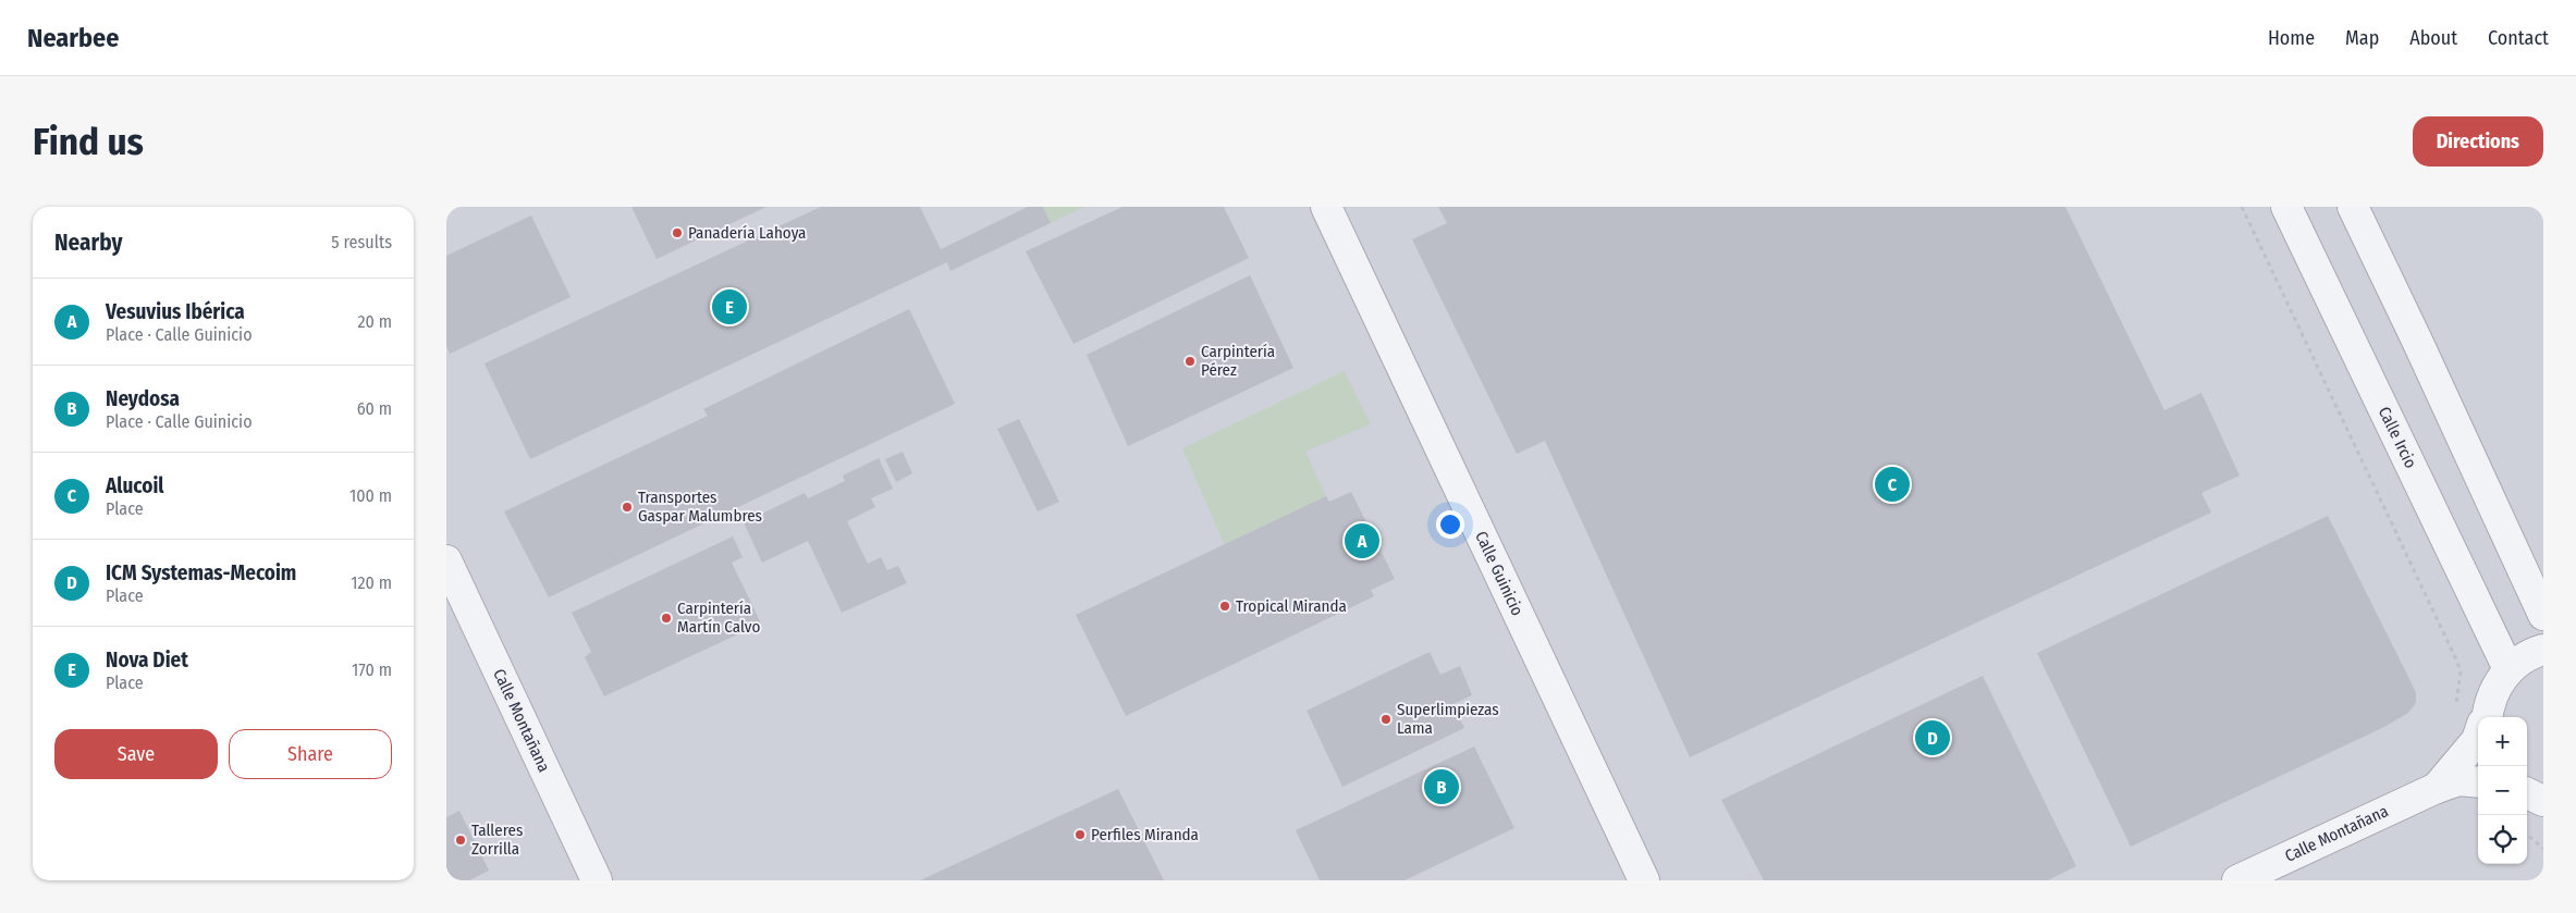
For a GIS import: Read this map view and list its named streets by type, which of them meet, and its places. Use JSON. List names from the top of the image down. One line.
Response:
{"streets":{"street":["Calle Ircio","Calle Guinicio","Calle Montañana"]},"crossings":[["Calle Ircio","Calle Montañana"]],"places":["Panadería Lahoya","Carpintería Pérez","Transportes Gaspar Malumbres","Tropical Miranda","Carpintería Martín Calvo","Superlimpiezas Lama","Perfiles Miranda","Talleres Zorrilla"],"page":{"header":"Nearbee","nav":["Home","Map","About","Contact"],"buttons":["Directions",["Save","Share"]],"title":"Find us","heading":["Nearby","5 results"],"list":[{"mark":"A","name":"Vesuvius Ibérica","note":"Place · Calle Guinicio","value":"20 m"},{"mark":"B","name":"Neydosa","note":"Place · Calle Guinicio","value":"60 m"},{"mark":"C","name":"Alucoil","note":"Place","value":"100 m"},{"mark":"D","name":"ICM Systemas-Mecoim","note":"Place","value":"120 m"},{"mark":"E","name":"Nova Diet","note":"Place","value":"170 m"}],"pins":["E","C","A","D","B"],"map_buttons":["+","−"]}}
